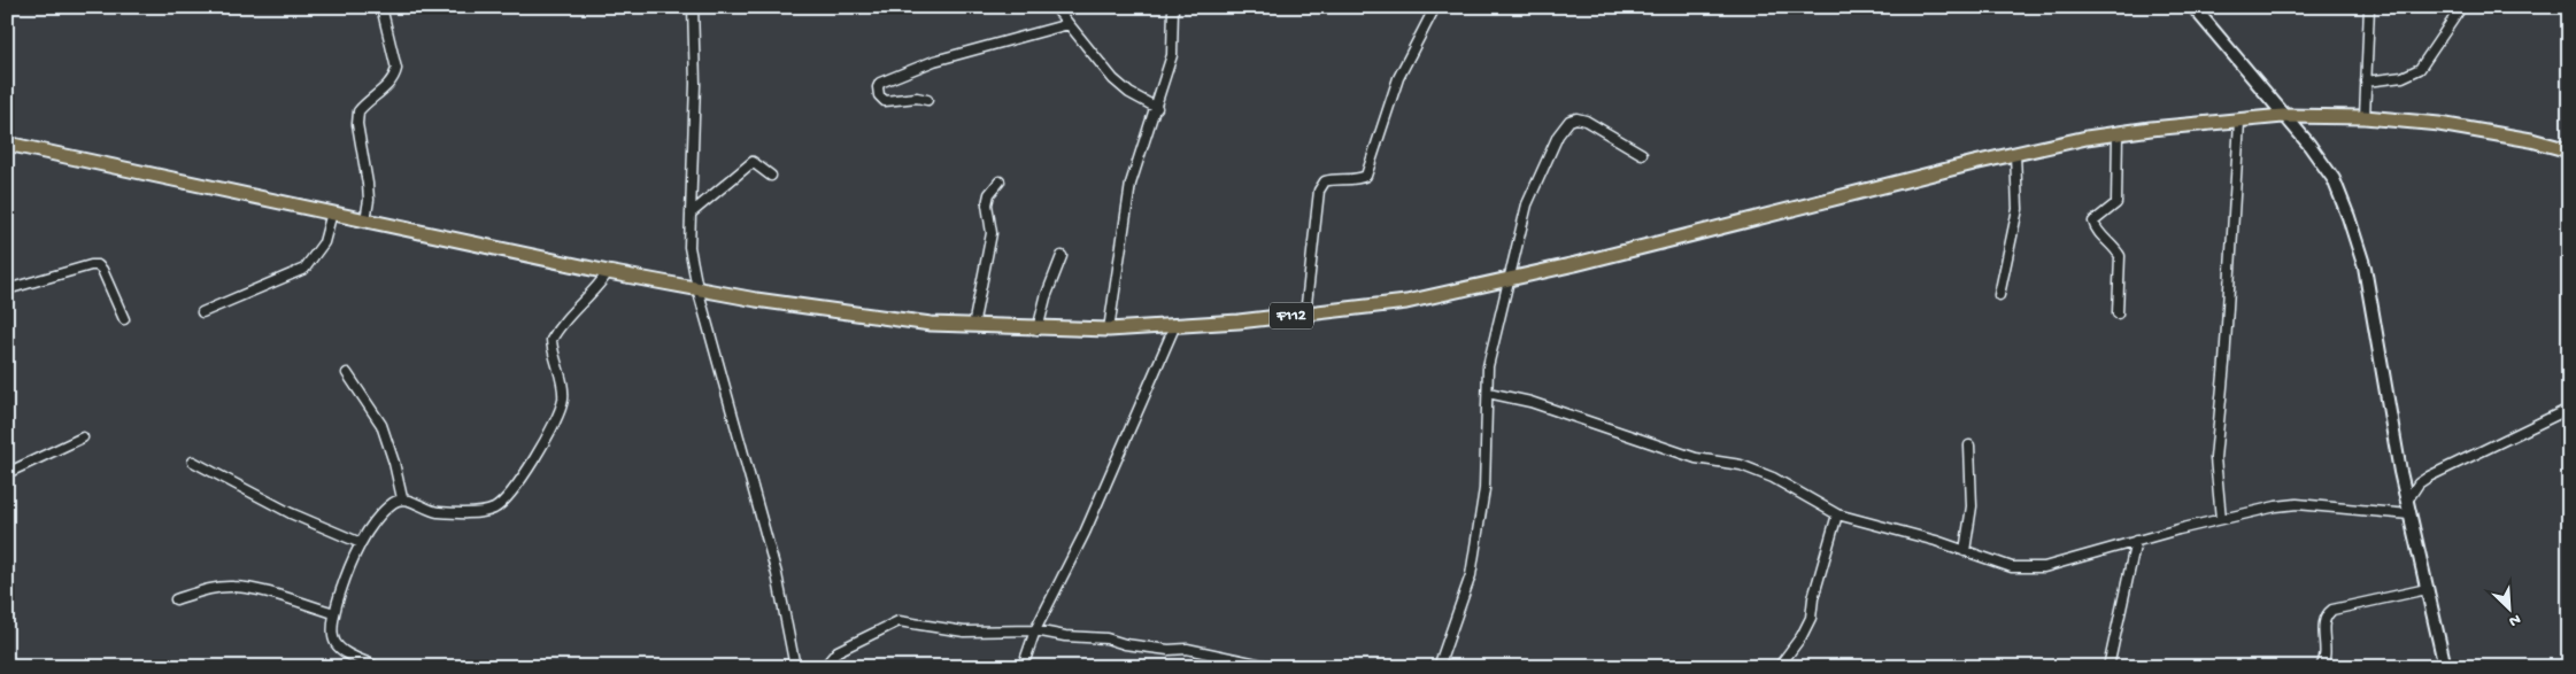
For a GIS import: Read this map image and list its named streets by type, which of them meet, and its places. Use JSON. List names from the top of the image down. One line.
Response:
{"streets":{"main road":["F112"]},"north":"bottom right"}
